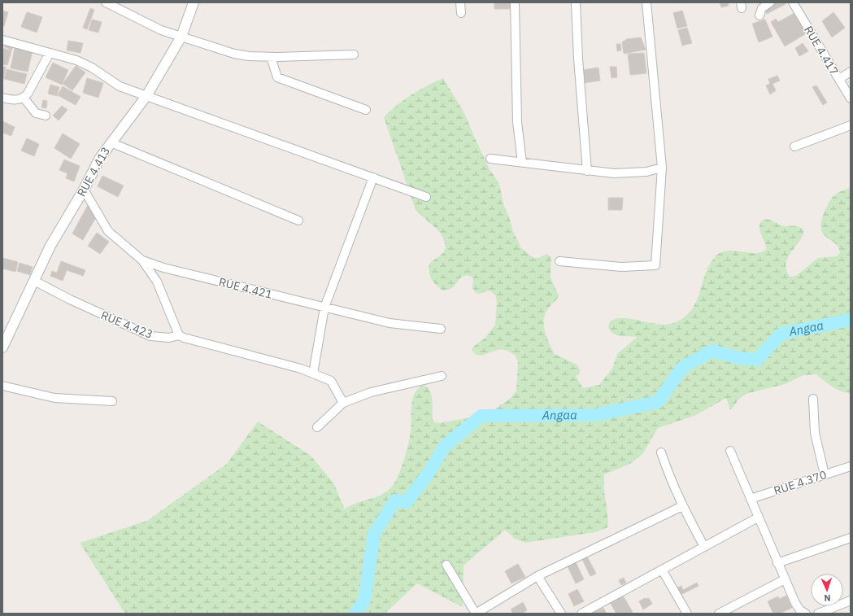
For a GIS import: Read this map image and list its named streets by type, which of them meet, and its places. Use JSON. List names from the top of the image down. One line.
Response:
{"streets":{"street":["RUE 4.417","RUE 4.413","RUE 4.421","RUE 4.423","RUE 4.370"]},"crossings":[["RUE 4.413","RUE 4.421"],["RUE 4.413","RUE 4.423"]],"water":["Angaa"],"north":"bottom"}
